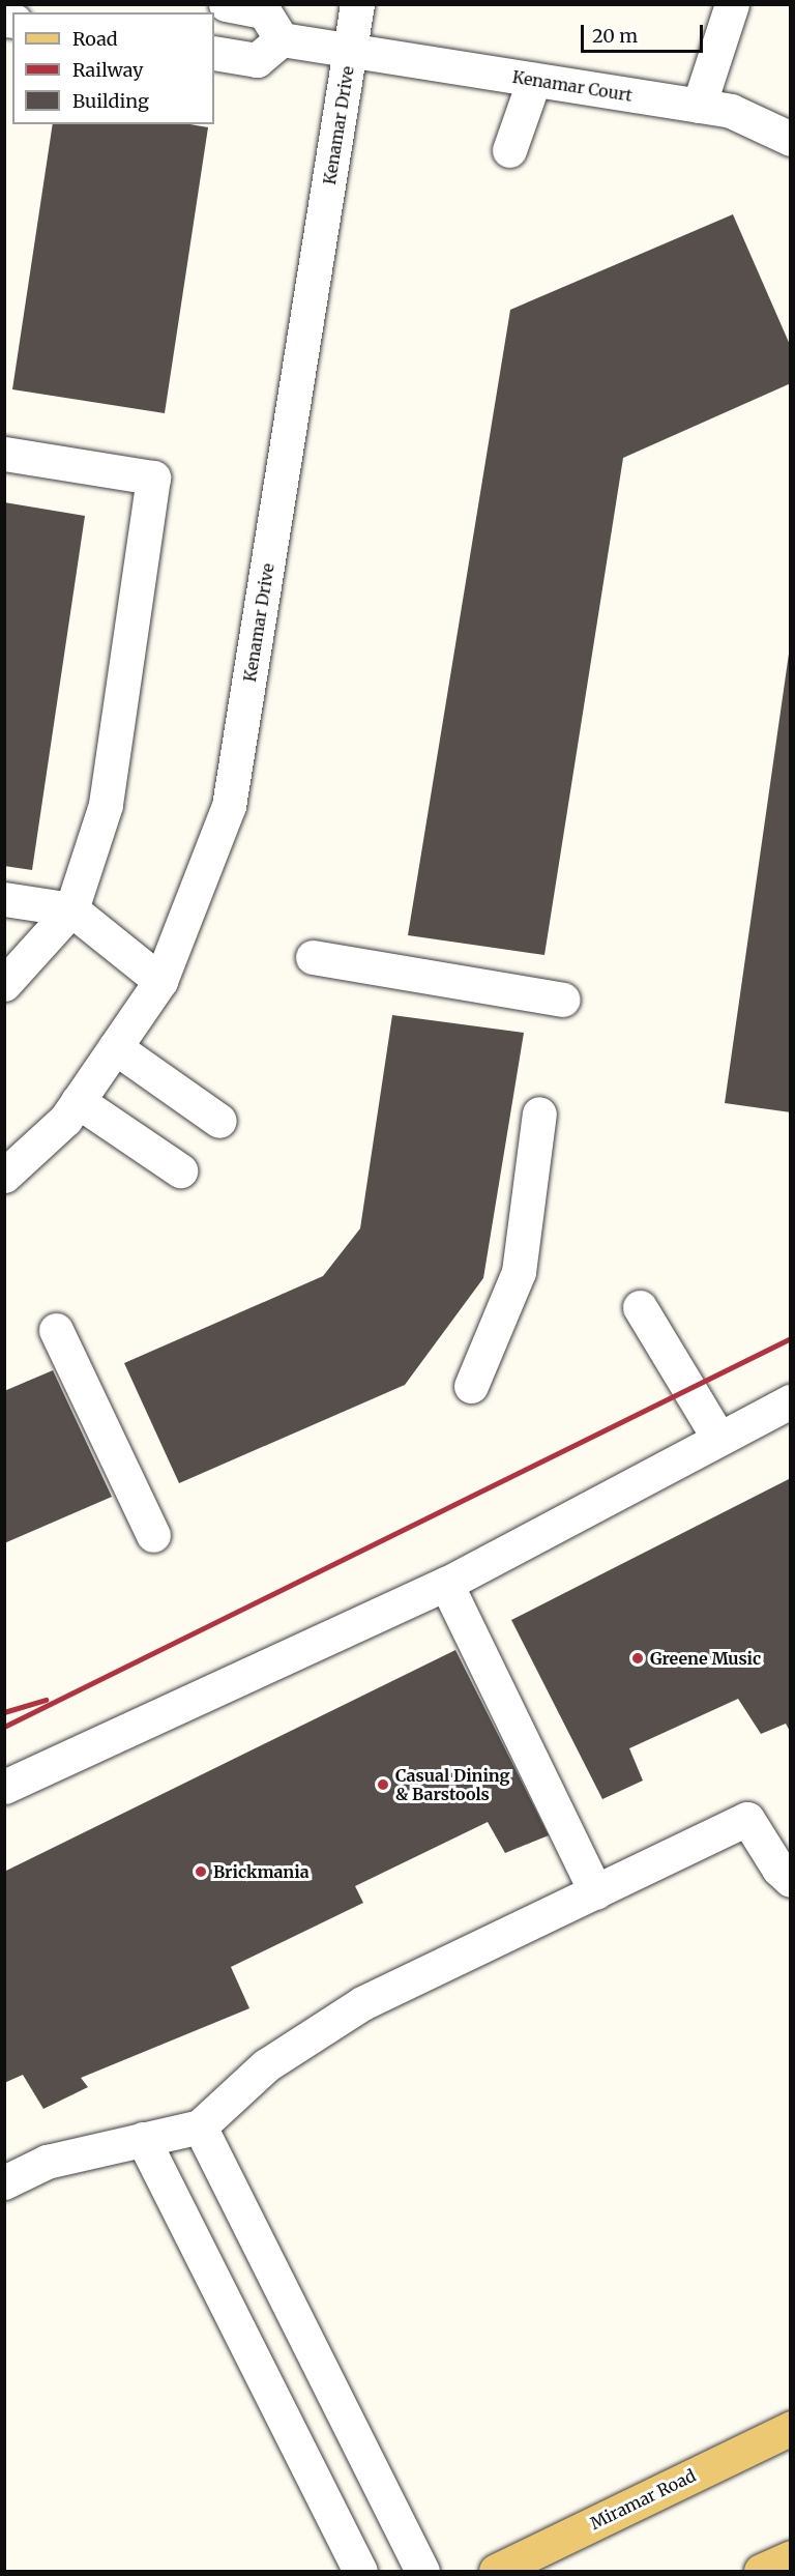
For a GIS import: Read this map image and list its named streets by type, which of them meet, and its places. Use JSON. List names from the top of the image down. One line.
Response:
{"streets":{"main road":["Miramar Road"],"street":["Kenamar Court","Kenamar Drive"]},"crossings":[["Kenamar Court","Kenamar Drive"]],"places":["Greene Music","Casual Dining & Barstools","Brickmania"],"legend":["Road","Railway","Building"],"scale_bar":"20 m"}
